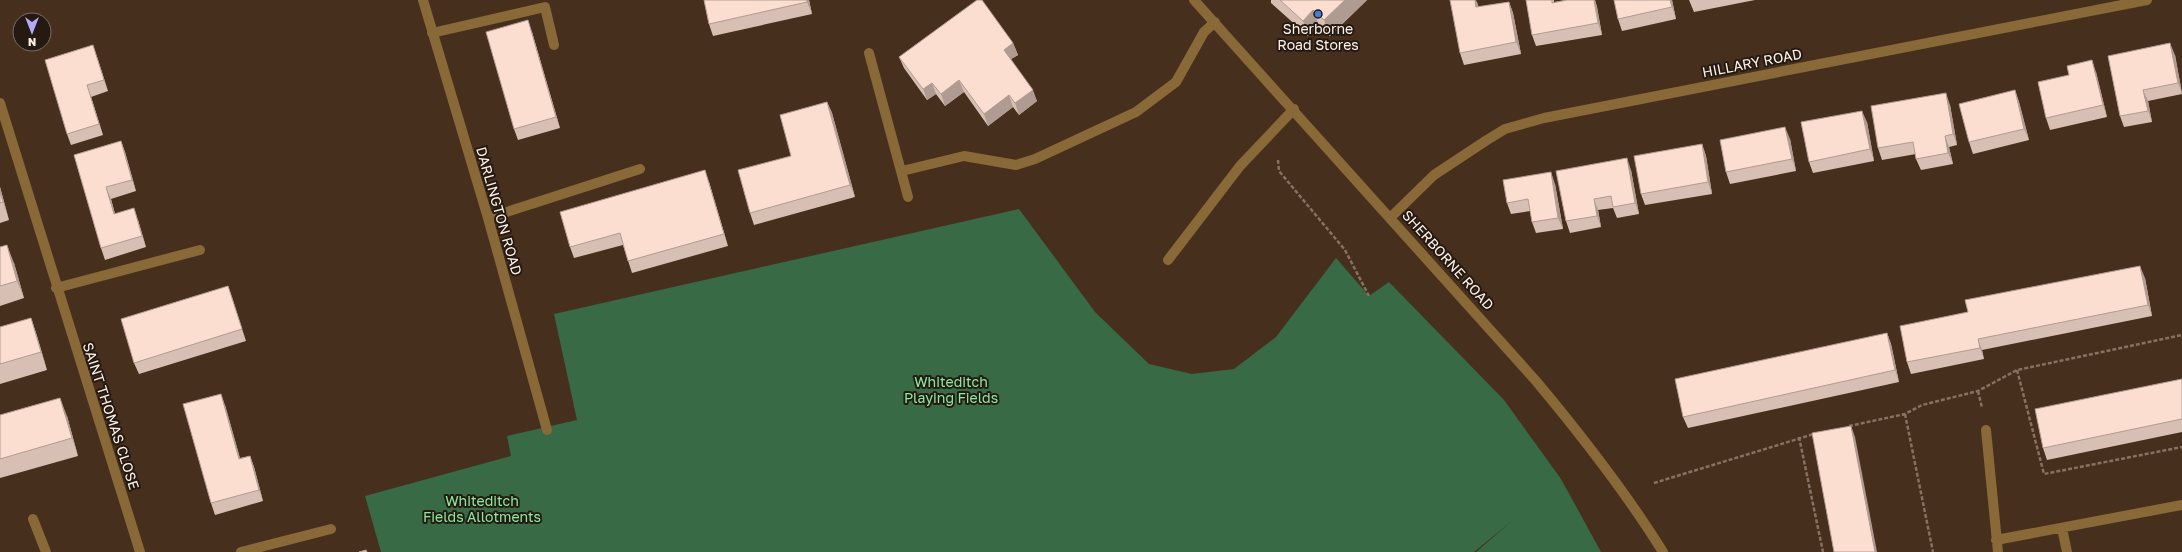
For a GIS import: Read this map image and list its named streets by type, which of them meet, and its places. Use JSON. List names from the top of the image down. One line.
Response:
{"streets":{"street":["HILLARY ROAD","DARLINGTON ROAD","SHERBORNE ROAD","SAINT THOMAS CLOSE"]},"crossings":[["HILLARY ROAD","SHERBORNE ROAD"]],"parks":["Whiteditch Playing Fields","Whiteditch Fields Allotments"],"places":["Sherborne Road Stores"],"north":"bottom"}
